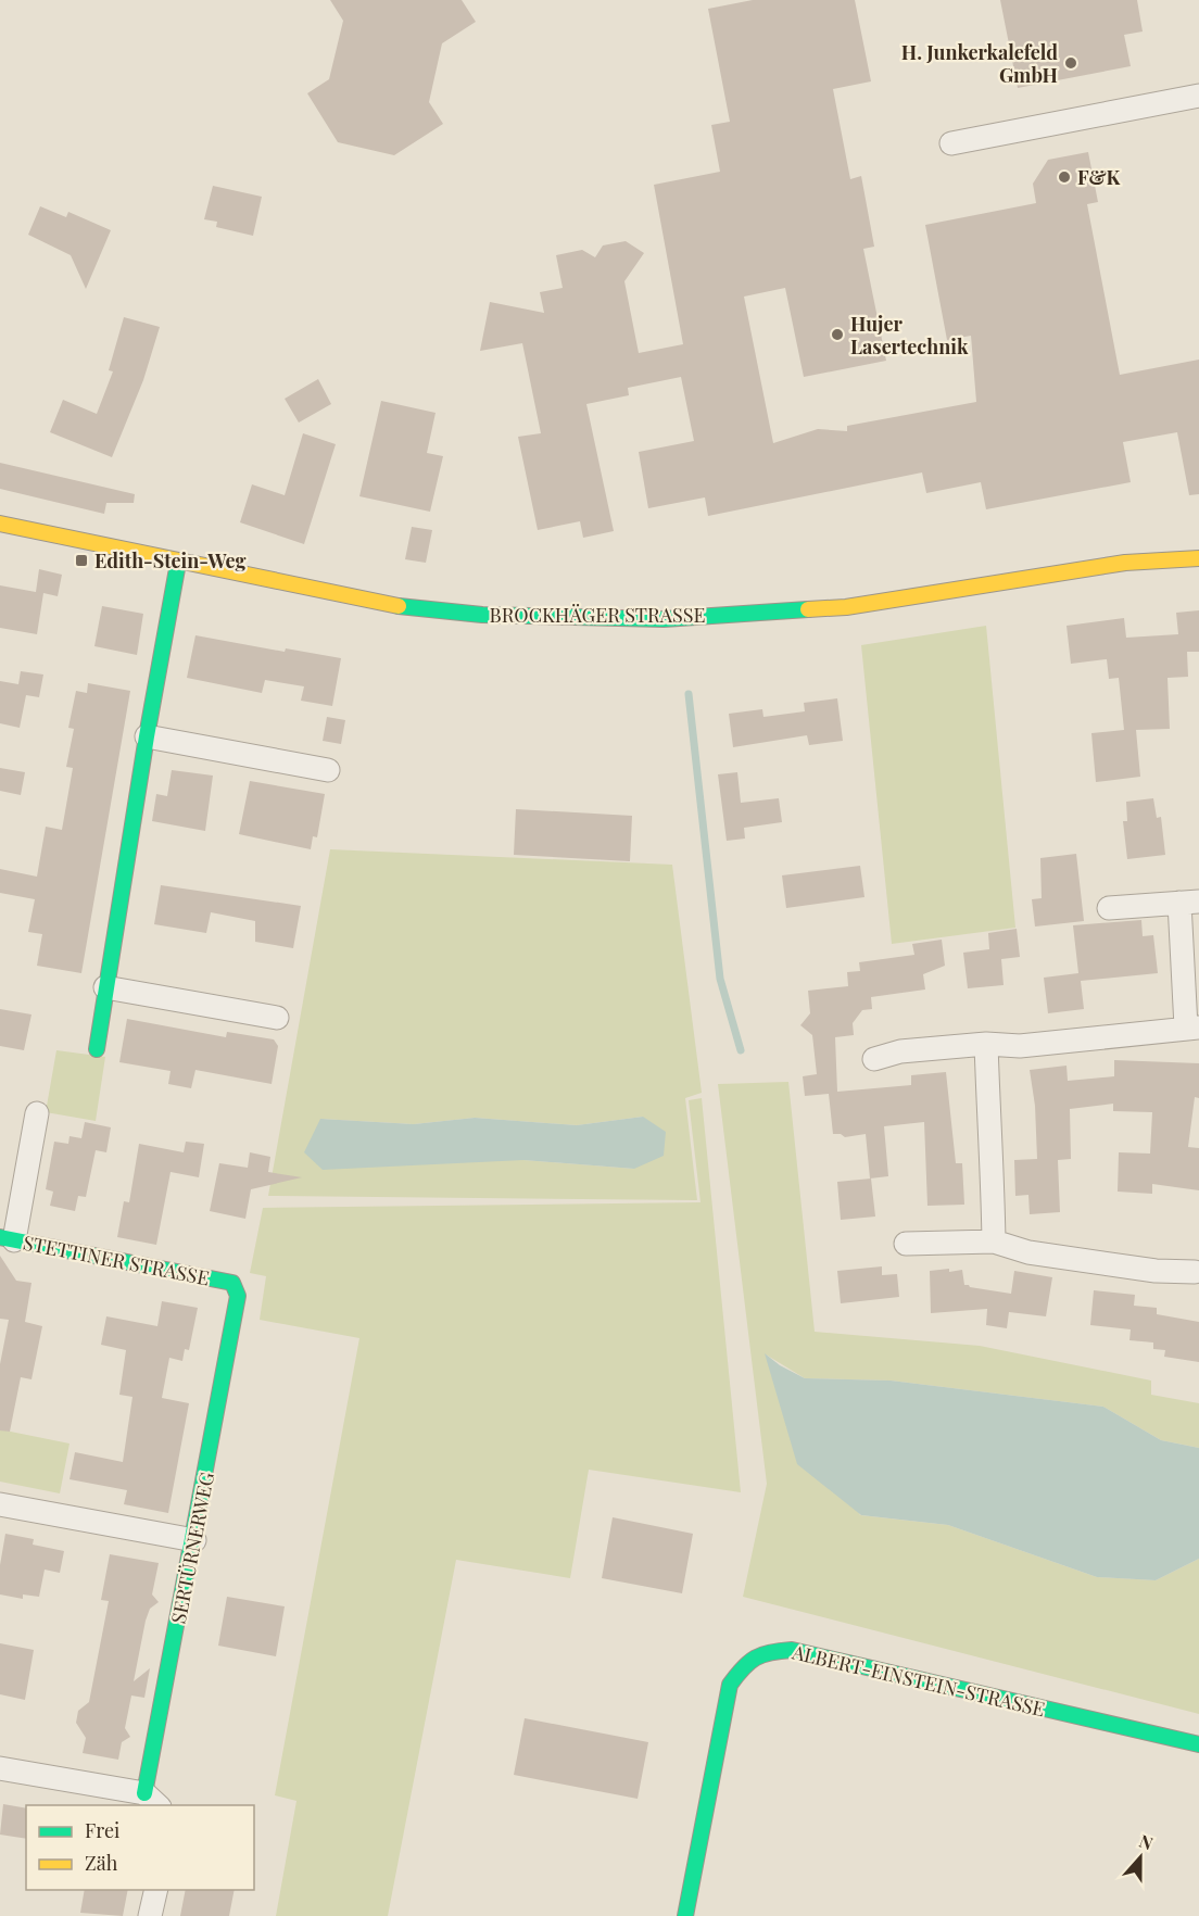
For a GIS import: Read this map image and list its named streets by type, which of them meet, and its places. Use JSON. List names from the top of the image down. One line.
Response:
{"streets":{"street":["BROCKHÄGER STRASSE","STETTINER STRASSE","SERTÜRNERWEG","ALBERT-EINSTEIN-STRASSE"]},"crossings":[["STETTINER STRASSE","SERTÜRNERWEG"]],"places":{"other":["H. Junkerkalefeld GmbH","F&K","Hujer Lasertechnik"],"transit":["Edith-Stein-Weg"]},"legend":["Frei","Zäh"],"north":"top"}
